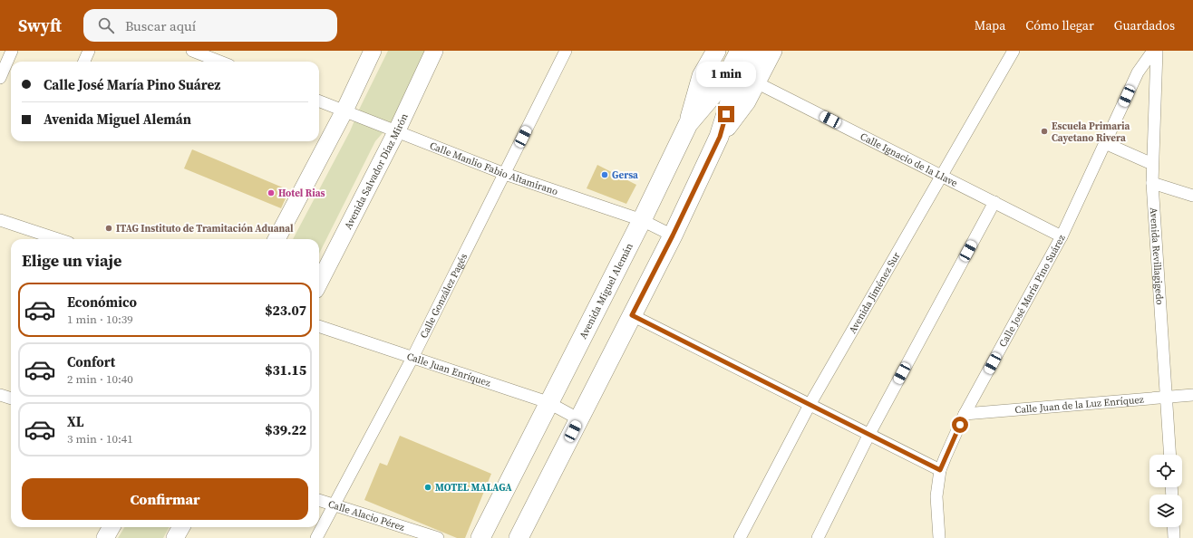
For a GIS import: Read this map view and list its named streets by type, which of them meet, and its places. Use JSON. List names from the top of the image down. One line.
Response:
{"streets":{"main road":["Avenida Salvador Díaz Mirón","Avenida Miguel Alemán"],"street":["Calle Ignacio de la Llave","Calle Manlio Fabio Altamirano","Avenida Revillagigedo","Calle José María Pino Suárez","Avenida Jiménez Sur","Calle González Pagés","Calle Juan Enríquez","Calle Juan de la Luz Enríquez","Calle Alacio Pérez"]},"crossings":[["Calle Ignacio de la Llave","Calle José María Pino Suárez"],["Calle Ignacio de la Llave","Avenida Jiménez Sur"],["Calle Manlio Fabio Altamirano","Avenida Salvador Díaz Mirón"],["Calle Manlio Fabio Altamirano","Avenida Miguel Alemán"],["Calle Manlio Fabio Altamirano","Calle González Pagés"],["Avenida Revillagigedo","Calle Juan de la Luz Enríquez"],["Avenida Miguel Alemán","Calle Juan Enríquez"],["Calle José María Pino Suárez","Calle Juan de la Luz Enríquez"],["Calle González Pagés","Calle Juan Enríquez"],["Calle González Pagés","Calle Alacio Pérez"]],"places":["Escuela Primaria Cayetano Rivera","Gersa","Hotel Rias","ITAG Instituto de Tramitación Aduanal","MOTEL MALAGA"],"page":{"header":"Swyft","search":"Buscar aquí","nav":["Mapa","Cómo llegar","Guardados"],"bubble":"1 min","banner":["Calle José María Pino Suárez","Avenida Miguel Alemán"],"heading":"Elige un viaje","list":[{"name":"Económico","note":"1 min · 10:39","value":"$23.07"},{"name":"Confort","note":"2 min · 10:40","value":"$31.15"},{"name":"XL","note":"3 min · 10:41","value":"$39.22"}],"buttons":"Confirmar"}}
